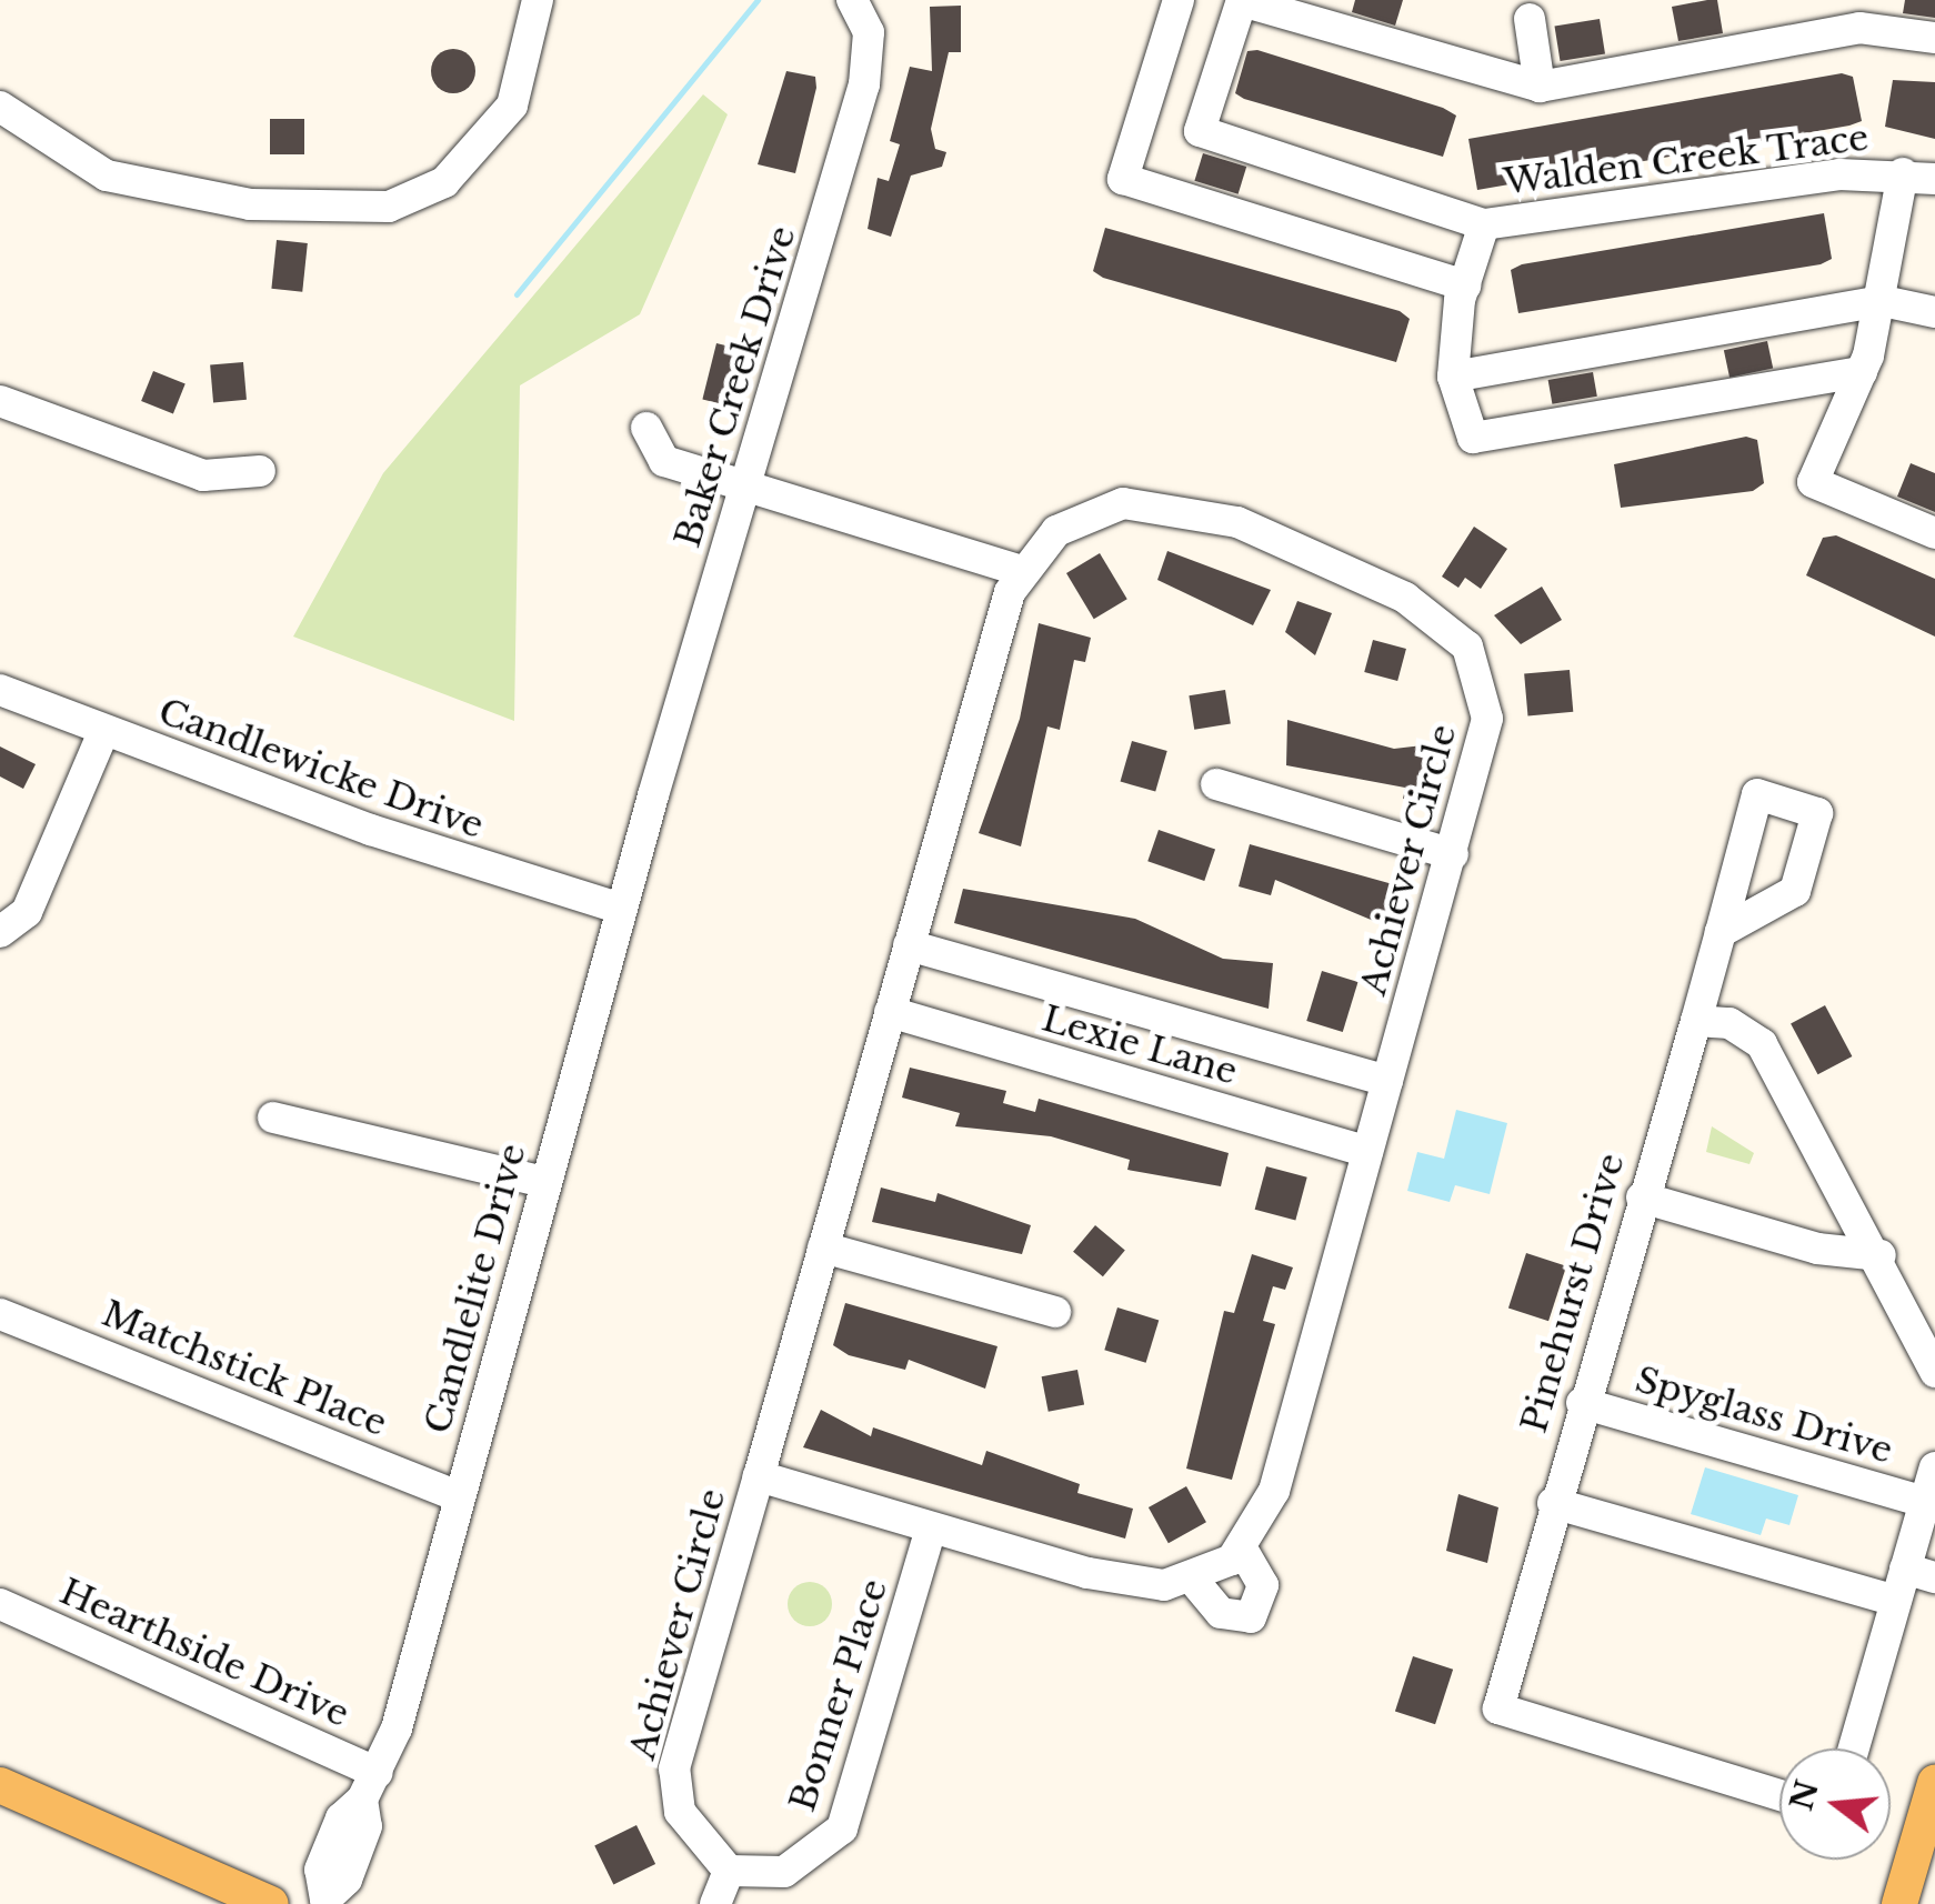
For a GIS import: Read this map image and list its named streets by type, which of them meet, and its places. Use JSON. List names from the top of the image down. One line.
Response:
{"streets":{"street":["Walden Creek Trace","Baker Creek Drive","Candlewicke Drive","Achiever Circle","Lexie Lane","Candlelite Drive","Pinehurst Drive","Matchstick Place","Spyglass Drive","Hearthside Drive","Bonner Place"]},"crossings":[["Baker Creek Drive","Candlelite Drive"],["Candlewicke Drive","Candlelite Drive"],["Achiever Circle","Lexie Lane"],["Achiever Circle","Bonner Place"],["Candlelite Drive","Matchstick Place"],["Candlelite Drive","Hearthside Drive"],["Pinehurst Drive","Spyglass Drive"]],"north":"left"}
